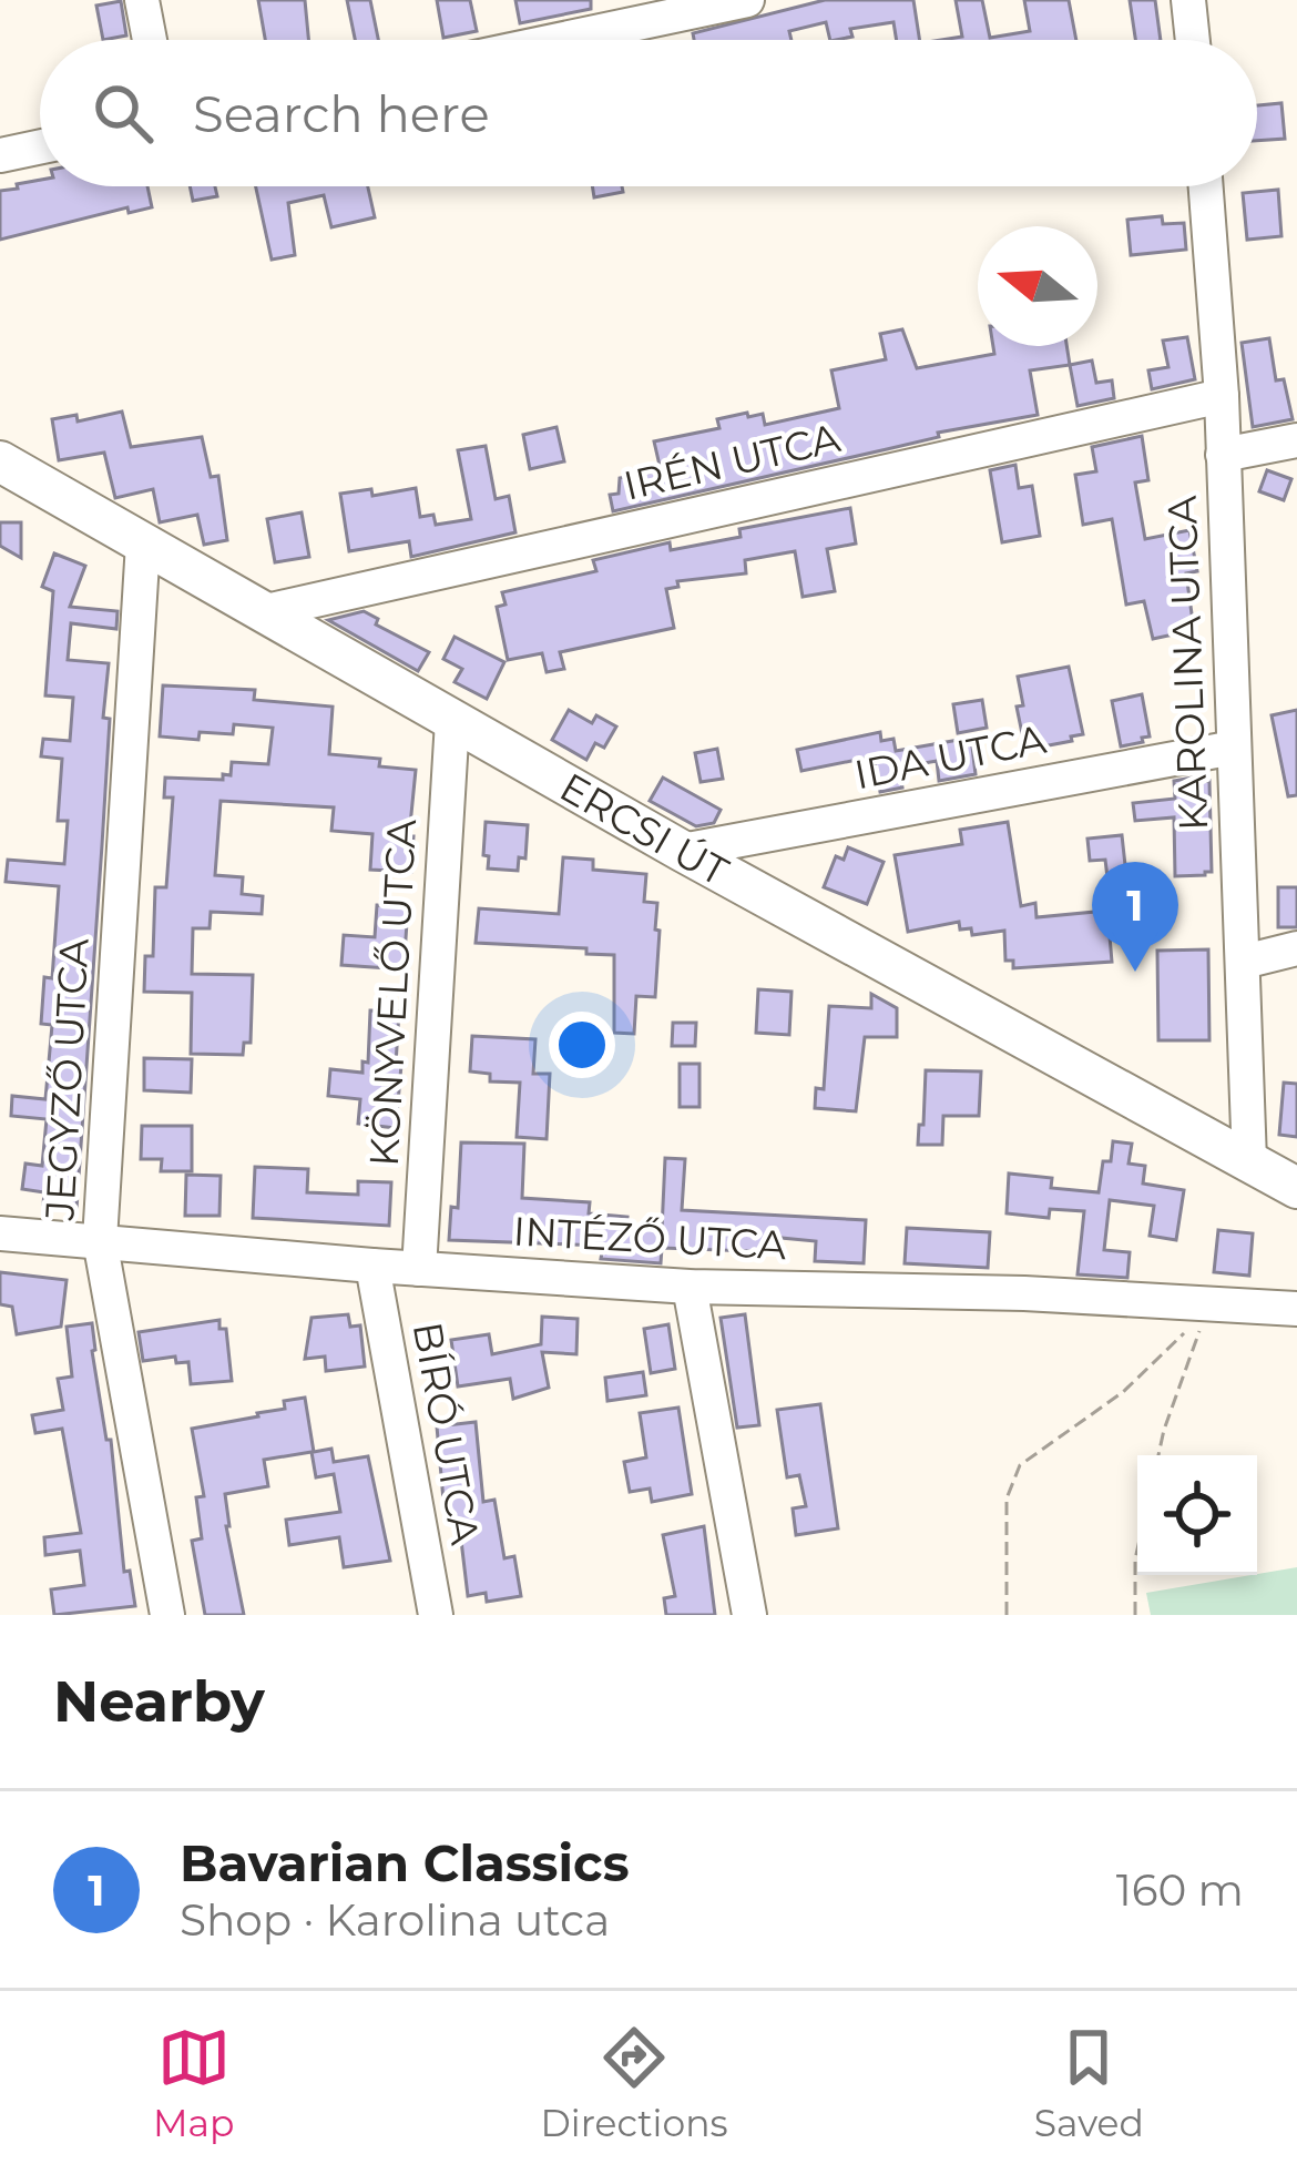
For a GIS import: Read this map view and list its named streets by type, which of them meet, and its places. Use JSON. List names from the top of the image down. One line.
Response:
{"streets":{"main road":["ERCSI ÚT"],"street":["IRÉN UTCA","KAROLINA UTCA","IDA UTCA","KÖNYVELŐ UTCA","JEGYZŐ UTCA","INTÉZŐ UTCA","BÍRÓ UTCA"]},"crossings":[["IRÉN UTCA","KAROLINA UTCA"],["IRÉN UTCA","ERCSI ÚT"],["KAROLINA UTCA","IDA UTCA"],["KAROLINA UTCA","ERCSI ÚT"],["IDA UTCA","ERCSI ÚT"],["ERCSI ÚT","KÖNYVELŐ UTCA"],["ERCSI ÚT","JEGYZŐ UTCA"],["KÖNYVELŐ UTCA","INTÉZŐ UTCA"],["JEGYZŐ UTCA","INTÉZŐ UTCA"],["INTÉZŐ UTCA","BÍRÓ UTCA"]],"north":"left","page":{"search":"Search here","pins":"1","heading":"Nearby","list":[{"mark":"1","name":"Bavarian Classics","note":"Shop · Karolina utca","value":"160 m"}],"nav":["Map","Directions","Saved"]}}
